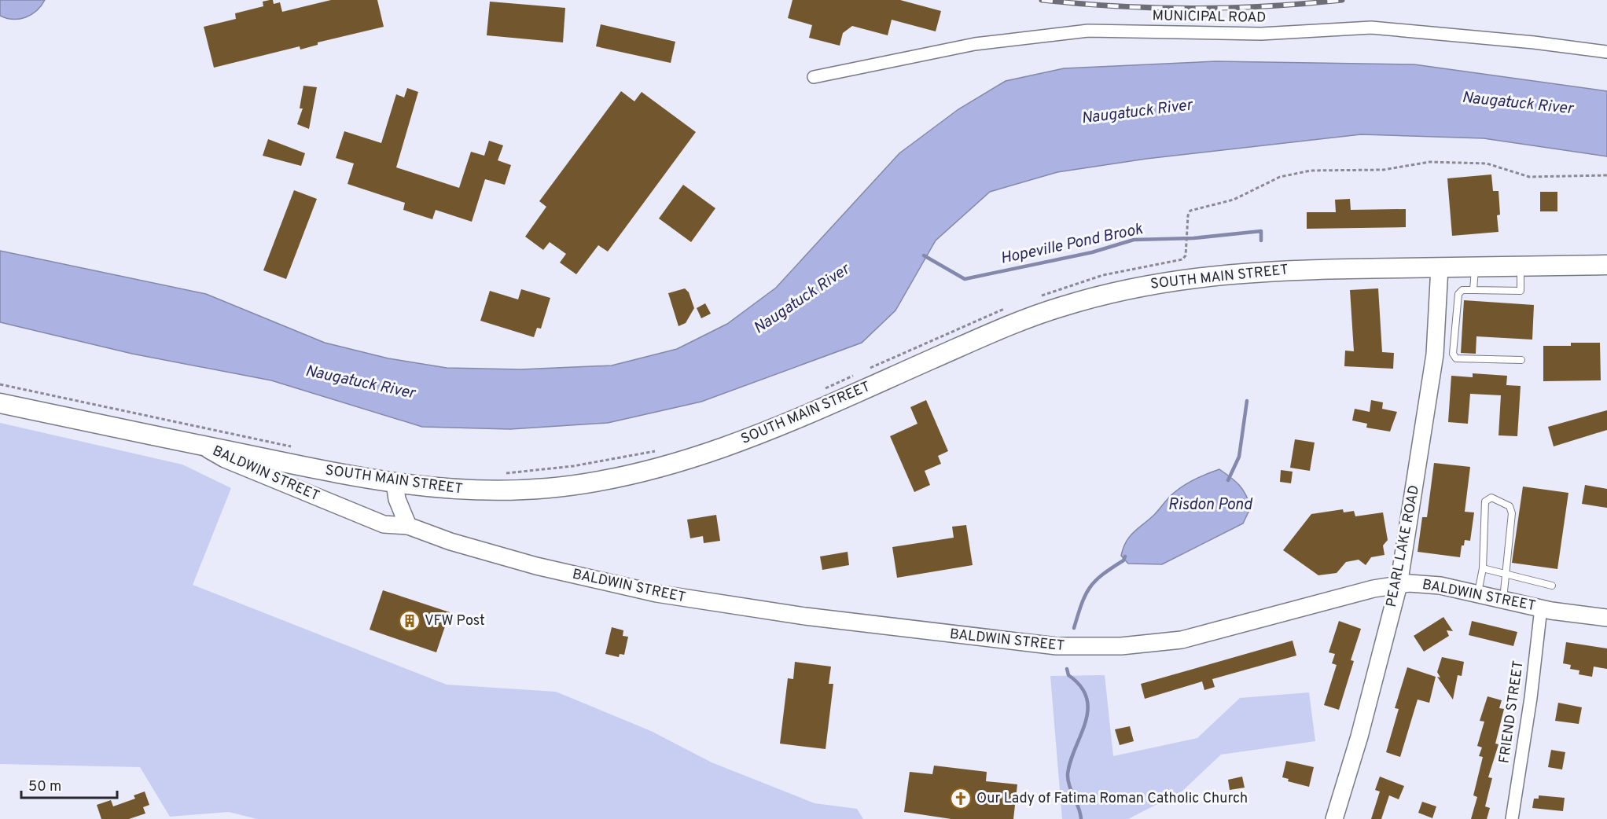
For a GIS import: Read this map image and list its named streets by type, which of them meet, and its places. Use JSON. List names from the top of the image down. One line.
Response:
{"streets":{"main road":["SOUTH MAIN STREET","BALDWIN STREET","PEARL LAKE ROAD"],"street":["MUNICIPAL ROAD","FRIEND STREET"]},"crossings":[["SOUTH MAIN STREET","BALDWIN STREET"],["SOUTH MAIN STREET","PEARL LAKE ROAD"],["BALDWIN STREET","PEARL LAKE ROAD"],["BALDWIN STREET","FRIEND STREET"]],"water":["Naugatuck River","Hopeville Pond Brook","Risdon Pond"],"places":{"building":["VFW Post"],"church":["Our Lady of Fatima Roman Catholic Church"]},"scale_bar":"50 m"}
